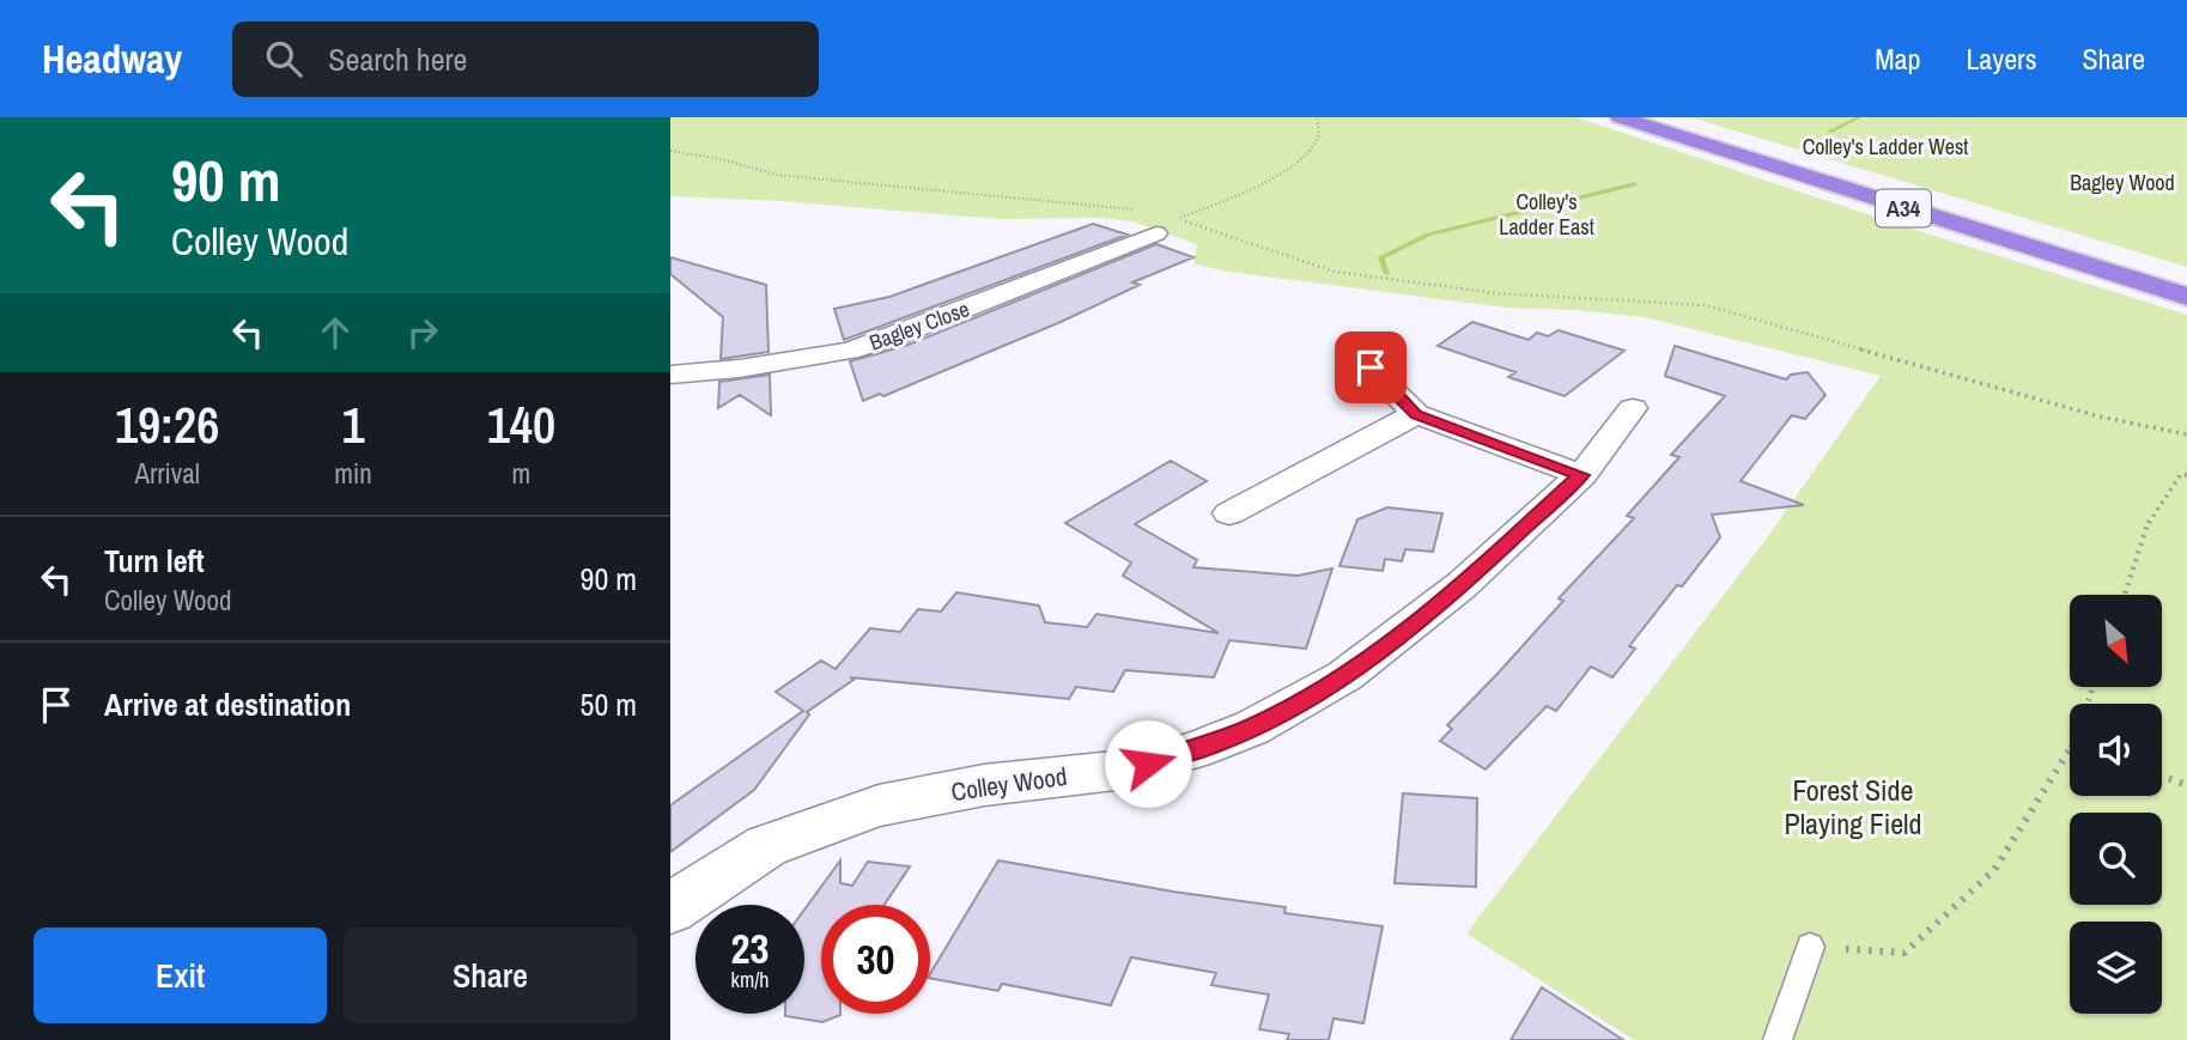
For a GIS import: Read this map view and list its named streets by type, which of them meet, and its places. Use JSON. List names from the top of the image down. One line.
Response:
{"streets":{"highway":["A34"],"street":["Bagley Close","Colley Wood"]},"parks":["Colley's Ladder West","Bagley Wood","Colley's Ladder East","Forest Side Playing Field"],"north":"bottom right","page":{"header":"Headway","search":"Search here","nav":["Map","Layers","Share"],"turn":["90 m","Colley Wood"],"eta":["19:26","Arrival","1","min","140","m"],"list":[{"name":"Turn left","note":"Colley Wood","value":"90 m"},{"name":"Arrive at destination","value":"50 m"}],"speed":"23 km/h","limit":"30","buttons":["Exit","Share"]}}
